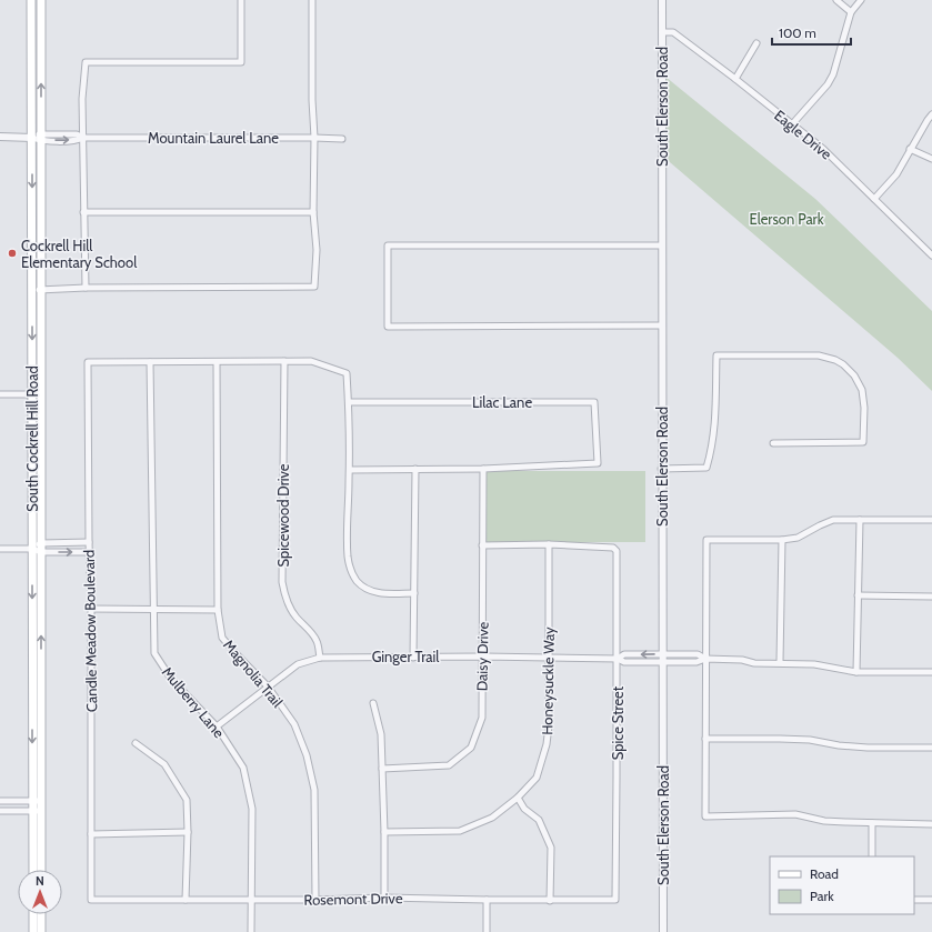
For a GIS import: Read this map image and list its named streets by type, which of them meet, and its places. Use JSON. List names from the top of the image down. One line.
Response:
{"streets":{"main road":["South Cockrell Hill Road"],"street":["South Elerson Road","Eagle Drive","Mountain Laurel Lane","Lilac Lane","Spicewood Drive","Candle Meadow Boulevard","Ginger Trail","Daisy Drive","Magnolia Trail","Honeysuckle Way","Mulberry Lane","Spice Street","Rosemont Drive"]},"crossings":[["South Elerson Road","Eagle Drive"],["South Elerson Road","Ginger Trail"],["Mountain Laurel Lane","South Cockrell Hill Road"],["Lilac Lane","Daisy Drive"],["Spicewood Drive","Ginger Trail"],["Candle Meadow Boulevard","Mulberry Lane"],["Candle Meadow Boulevard","Rosemont Drive"],["Ginger Trail","Daisy Drive"],["Ginger Trail","Magnolia Trail"],["Ginger Trail","Honeysuckle Way"],["Ginger Trail","Mulberry Lane"],["Ginger Trail","Spice Street"],["Magnolia Trail","Rosemont Drive"],["Honeysuckle Way","Spice Street"],["Mulberry Lane","Rosemont Drive"],["Spice Street","Rosemont Drive"]],"parks":["Elerson Park"],"places":["Cockrell Hill Elementary School"],"legend":["Road","Park"],"scale_bar":"100 m","north":"top"}
